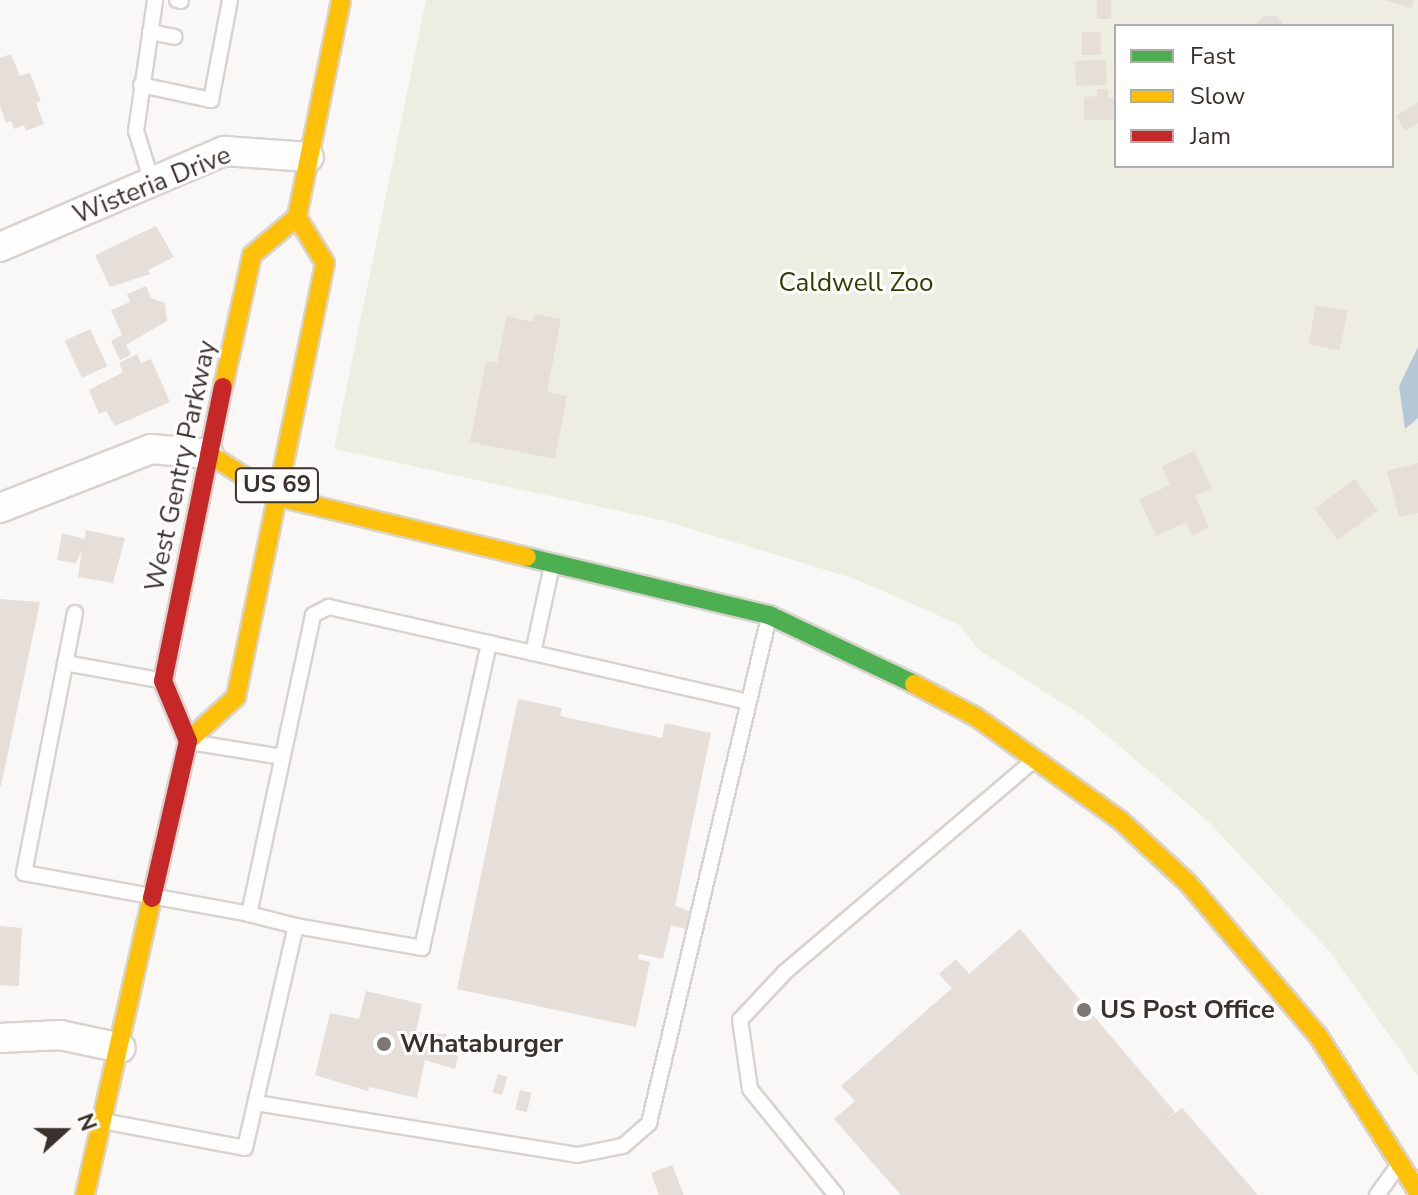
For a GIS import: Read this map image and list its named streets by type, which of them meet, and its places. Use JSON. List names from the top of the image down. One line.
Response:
{"streets":{"main road":["West Gentry Parkway","US 69"],"street":["Wisteria Drive"]},"crossings":[["West Gentry Parkway","US 69"]],"parks":["Caldwell Zoo"],"places":["US Post Office","Whataburger"],"legend":["Fast","Slow","Jam"],"north":"right"}
